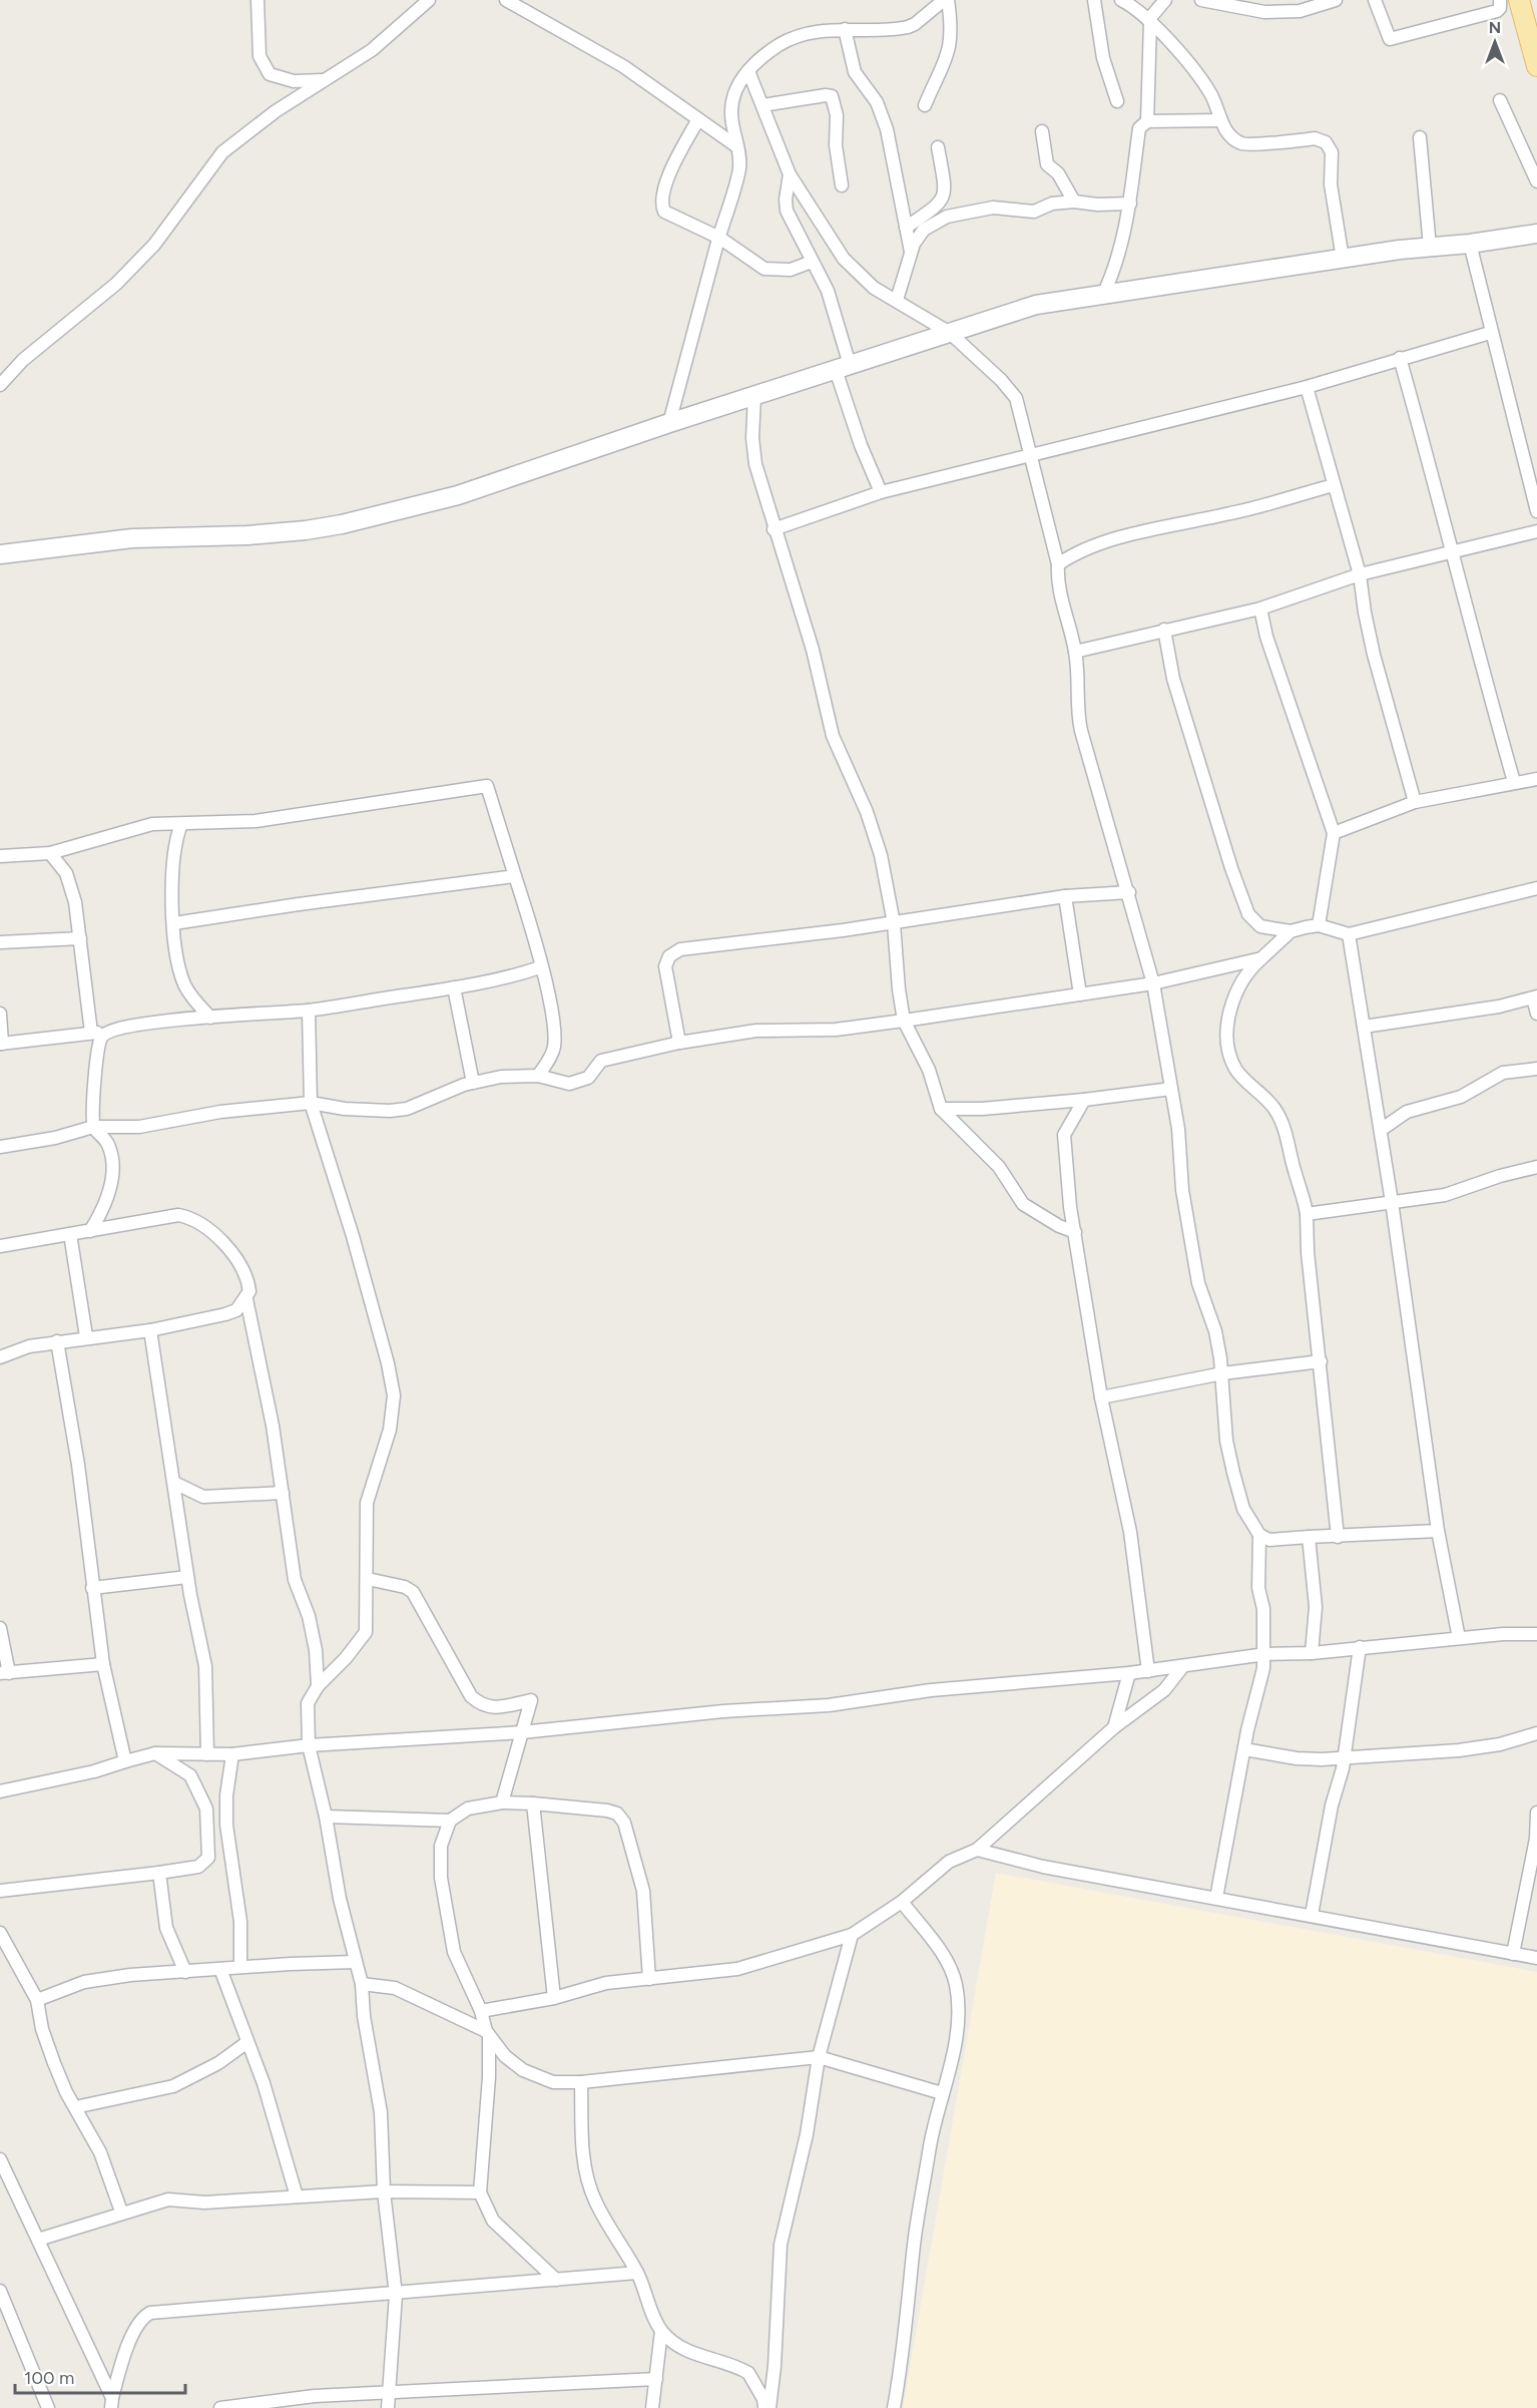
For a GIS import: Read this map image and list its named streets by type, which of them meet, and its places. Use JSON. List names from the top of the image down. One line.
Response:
{"scale_bar":"100 m","north":"top"}
